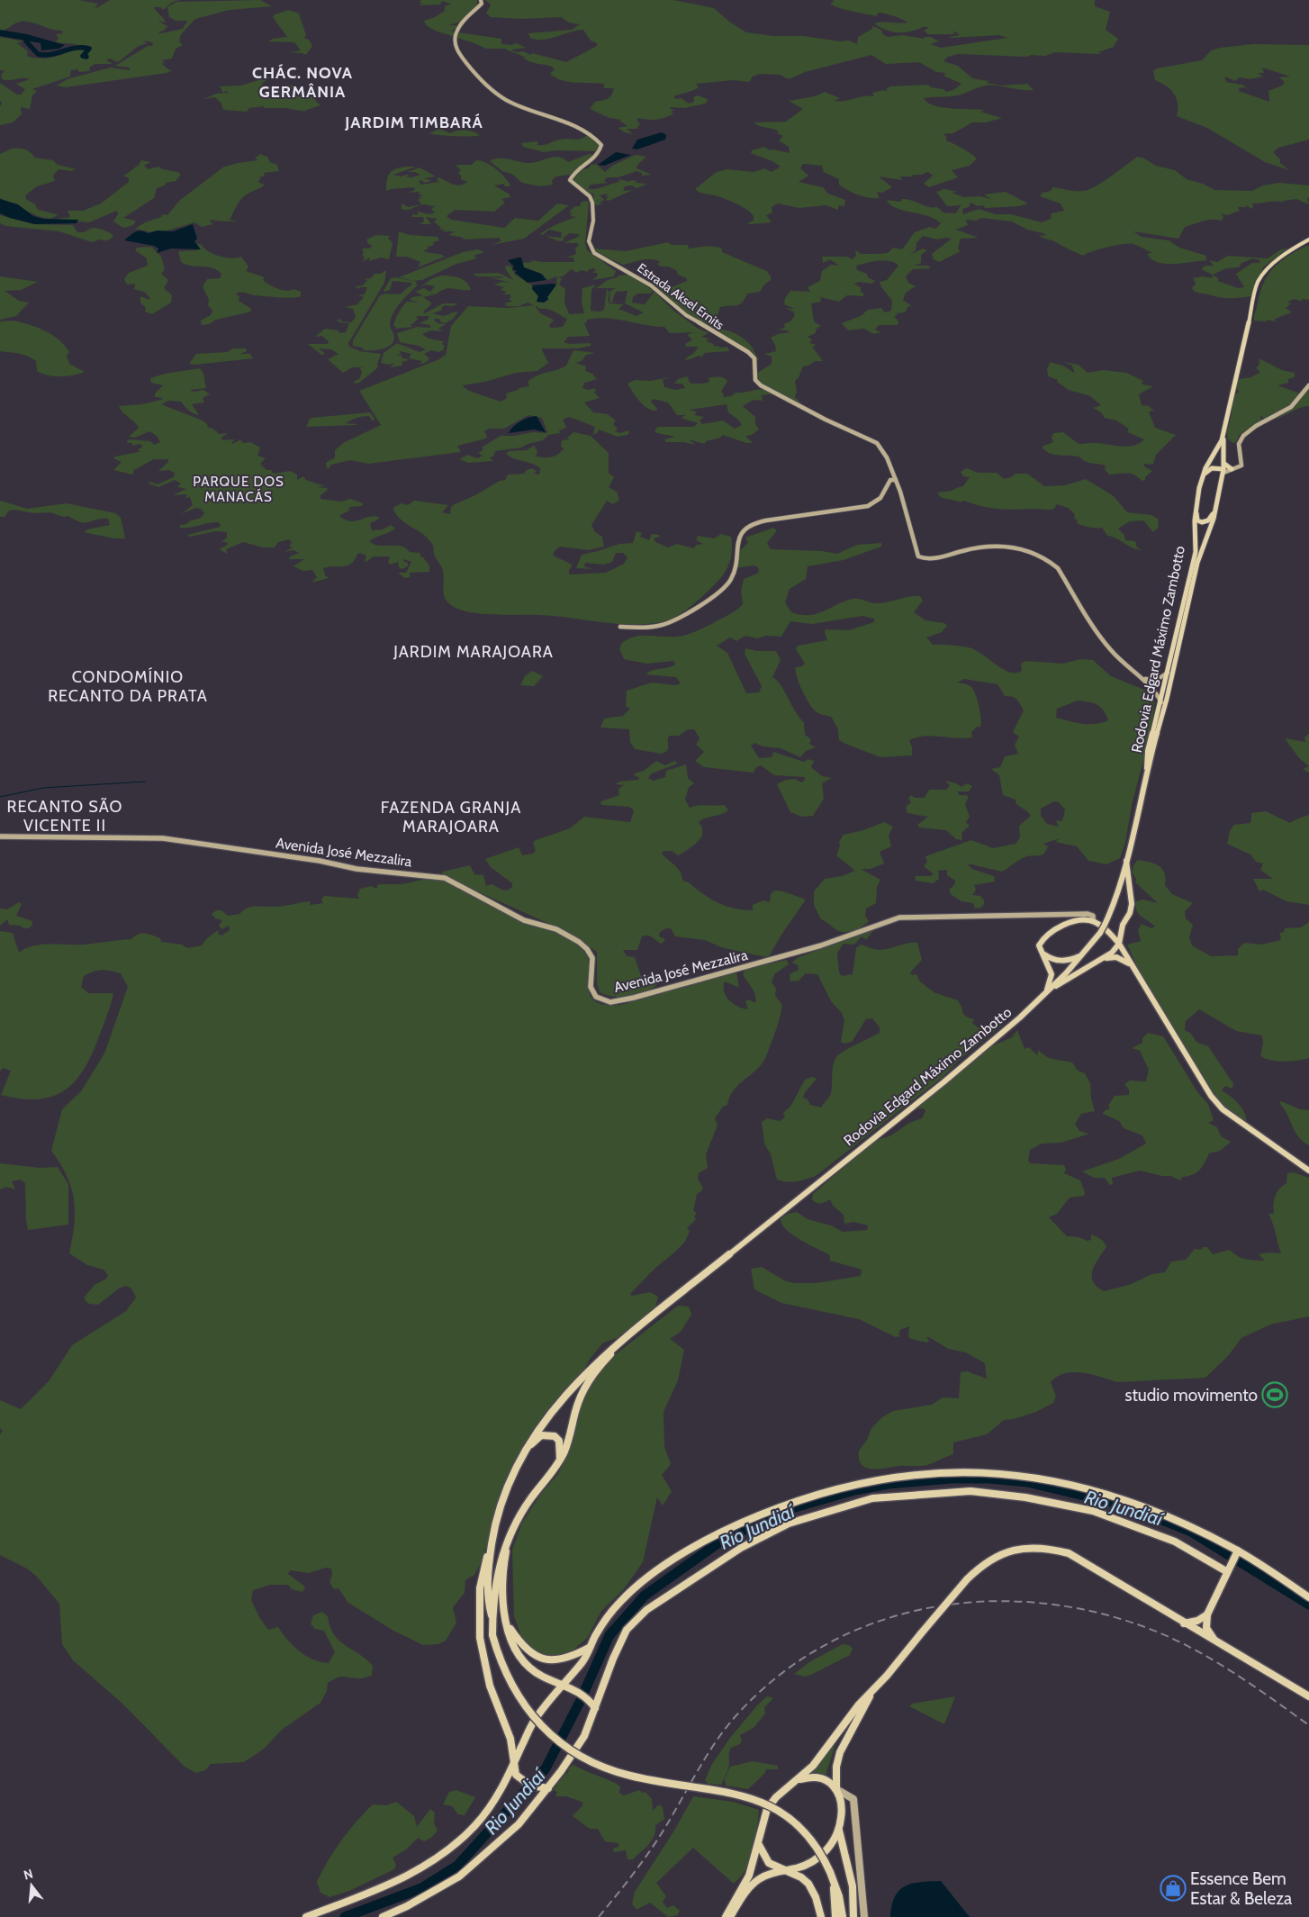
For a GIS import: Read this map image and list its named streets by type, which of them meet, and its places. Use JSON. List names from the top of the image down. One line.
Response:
{"streets":{"main road":["Rodovia Edgard Máximo Zambotto"],"street":["Estrada Aksel Ernits","Avenida José Mezzalira"]},"districts":["CHÁC. NOVA GERMÂNIA","JARDIM TIMBARÁ","PARQUE DOS MANACÁS","JARDIM MARAJOARA","CONDOMÍNIO RECANTO DA PRATA","RECANTO SÃO VICENTE II","FAZENDA GRANJA MARAJOARA"],"water":["Rio Jundiaí"],"places":{"sports":["studio movimento"],"shop":["Essence Bem Estar & Beleza"]},"north":"top"}
